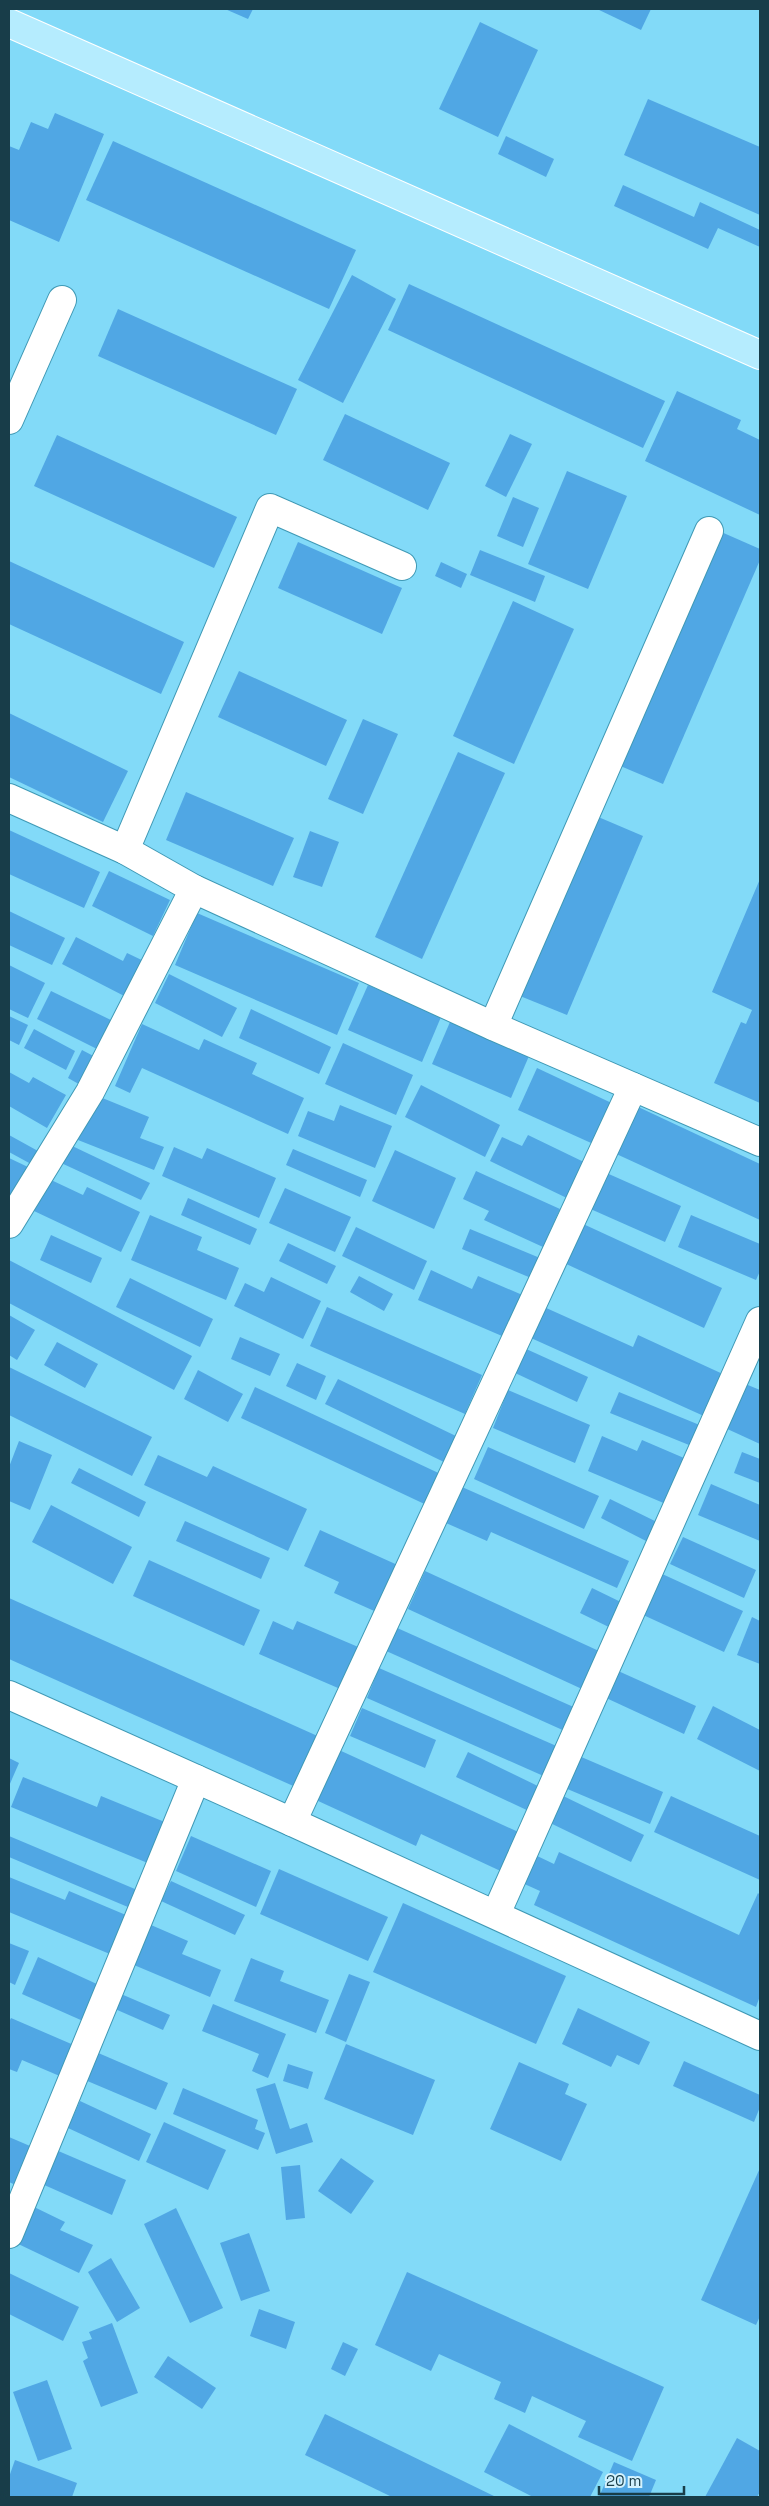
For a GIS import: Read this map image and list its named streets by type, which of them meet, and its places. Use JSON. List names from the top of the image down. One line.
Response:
{"scale_bar":"20 m"}
